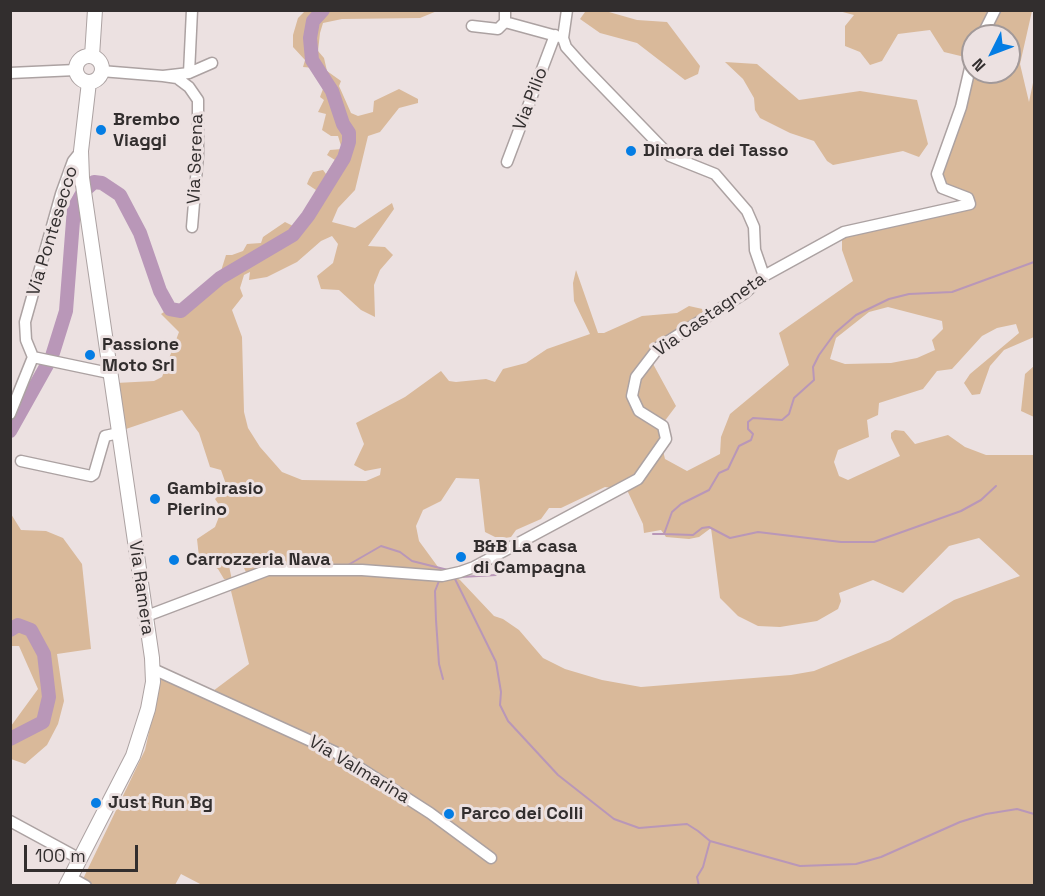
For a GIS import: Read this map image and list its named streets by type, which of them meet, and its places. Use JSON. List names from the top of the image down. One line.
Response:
{"streets":{"main road":["Via Pontesecco","Via Ramera"],"street":["Via Pilio","Via Serena","Via Castagneta","Via Valmarina"]},"crossings":[["Via Pontesecco","Via Ramera"],["Via Castagneta","Via Ramera"],["Via Ramera","Via Valmarina"]],"places":["Brembo Viaggi","Dimora dei Tasso","Passione Moto Srl","Gambirasio Pierino","B&B La casa di Campagna","Carrozzeria Nava","Just Run Bg","Parco dei Colli"],"scale_bar":"100 m","north":"bottom left"}
